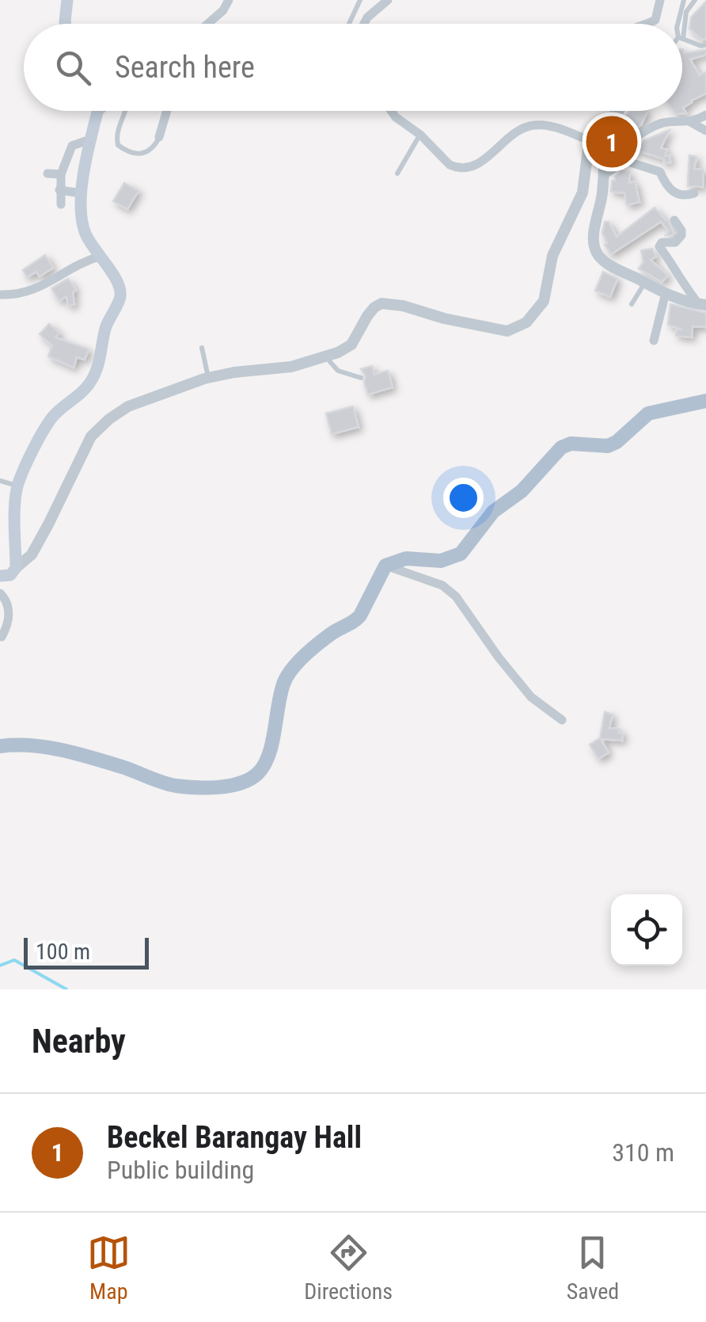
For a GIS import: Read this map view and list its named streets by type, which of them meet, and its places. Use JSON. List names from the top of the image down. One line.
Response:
{"scale_bar":"100 m","page":{"search":"Search here","pins":"1","scale":"100 m","heading":"Nearby","list":[{"mark":"1","name":"Beckel Barangay Hall","note":"Public building","value":"310 m"}],"nav":["Map","Directions","Saved"]}}
